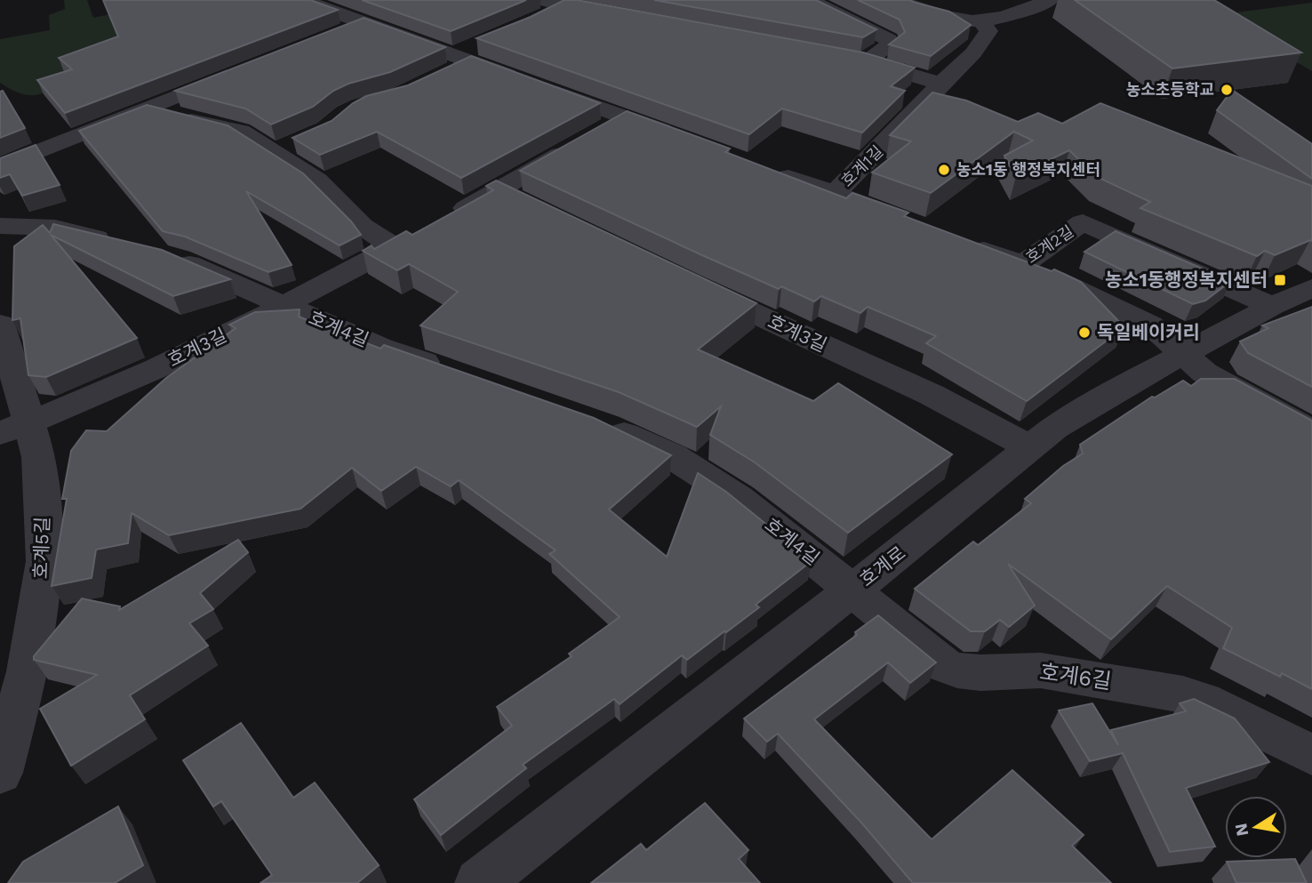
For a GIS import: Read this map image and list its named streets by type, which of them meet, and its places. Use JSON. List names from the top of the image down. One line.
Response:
{"streets":{"street":["호계1길","호계2길","호계4길","호계3길","호계5길","호계로","호계6길"]},"crossings":[["호계2길","호계로"],["호계4길","호계3길"],["호계4길","호계로"],["호계4길","호계6길"],["호계3길","호계5길"],["호계3길","호계로"],["호계로","호계6길"]],"places":{"other":["농소초등학교","농소1동 행정복지센터","독일베이커리"],"transit":["농소1동행정복지센터"]},"north":"left"}
